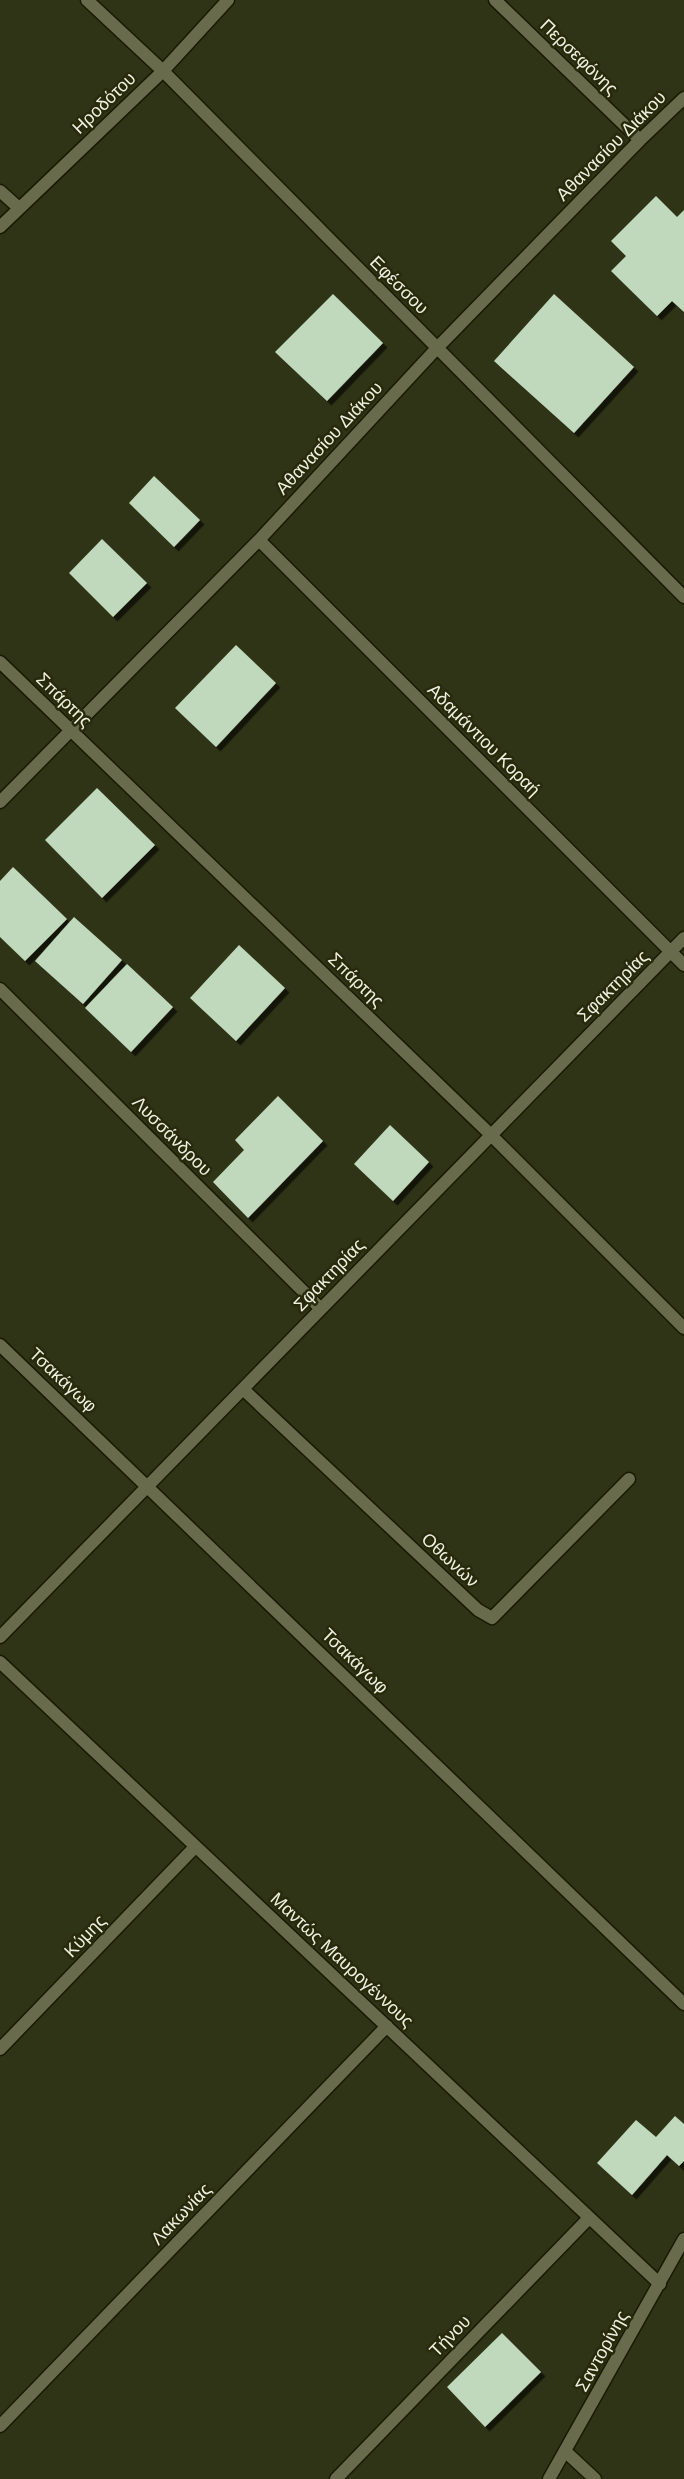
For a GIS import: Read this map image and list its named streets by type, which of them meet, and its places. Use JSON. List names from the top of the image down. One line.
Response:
{"streets":{"street":["Περσεφόνης","Ηροδότου","Αθανασίου Διάκου","Εφέσσου","Σπάρτης","Αδαμάντιου Κοραή","Σφακτηρίας","Λυσσάνδρου","Τσακάγωφ","Οθωνών","Κύμης","Μαντώς Μαυρογέννους","Λακωνίας","Τήνου","Σαντορίνης"]},"crossings":[["Περσεφόνης","Αθανασίου Διάκου"],["Ηροδότου","Εφέσσου"],["Αθανασίου Διάκου","Εφέσσου"],["Αθανασίου Διάκου","Σπάρτης"],["Αθανασίου Διάκου","Αδαμάντιου Κοραή"],["Σπάρτης","Σφακτηρίας"],["Αδαμάντιου Κοραή","Σφακτηρίας"],["Σφακτηρίας","Λυσσάνδρου"],["Σφακτηρίας","Τσακάγωφ"],["Σφακτηρίας","Οθωνών"],["Κύμης","Μαντώς Μαυρογέννους"],["Μαντώς Μαυρογέννους","Λακωνίας"],["Μαντώς Μαυρογέννους","Τήνου"],["Μαντώς Μαυρογέννους","Σαντορίνης"]]}
